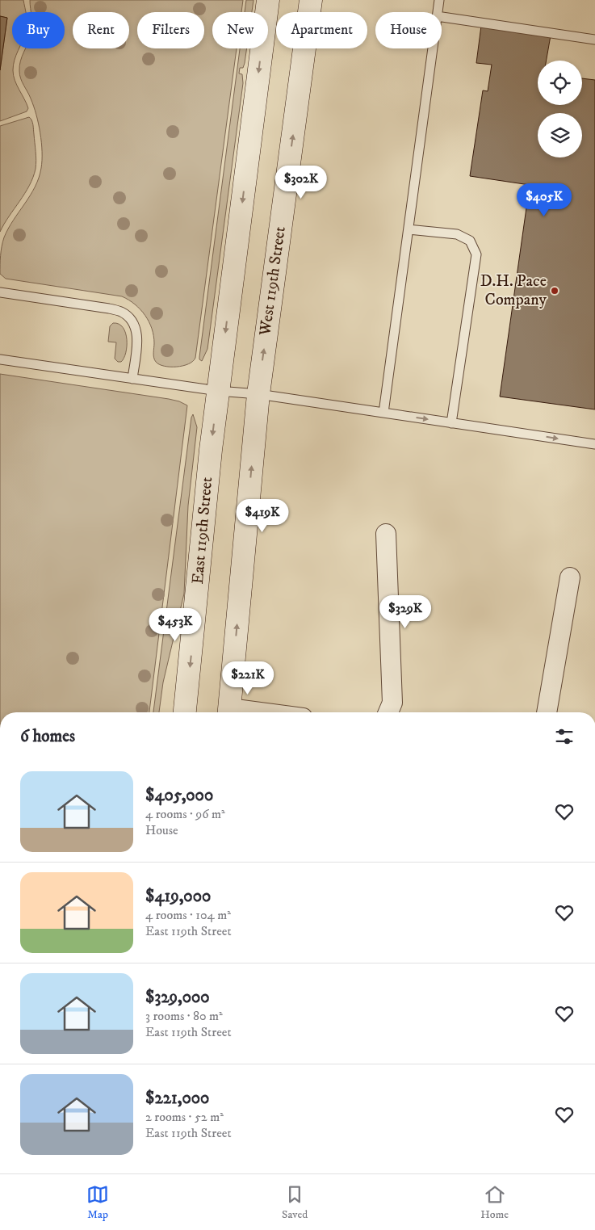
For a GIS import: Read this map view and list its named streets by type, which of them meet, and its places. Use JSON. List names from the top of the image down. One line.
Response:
{"streets":{"main road":["West 119th Street","East 119th Street"]},"places":["D.H. Pace Company"],"page":{"chip":["Buy","Rent","Filters","New","Apartment","House"],"price":["$302K","$405K","$419K","$329K","$453K","$221K"],"heading":"6 homes","list":[{"name":"$405,000","note":"4 rooms · 96 m² · House"},{"name":"$419,000","note":"4 rooms · 104 m² · East 119th Street"},{"name":"$329,000","note":"3 rooms · 80 m² · East 119th Street"},{"name":"$221,000","note":"2 rooms · 52 m² · East 119th Street"}],"tabs":["Map","Saved","Home"]}}
